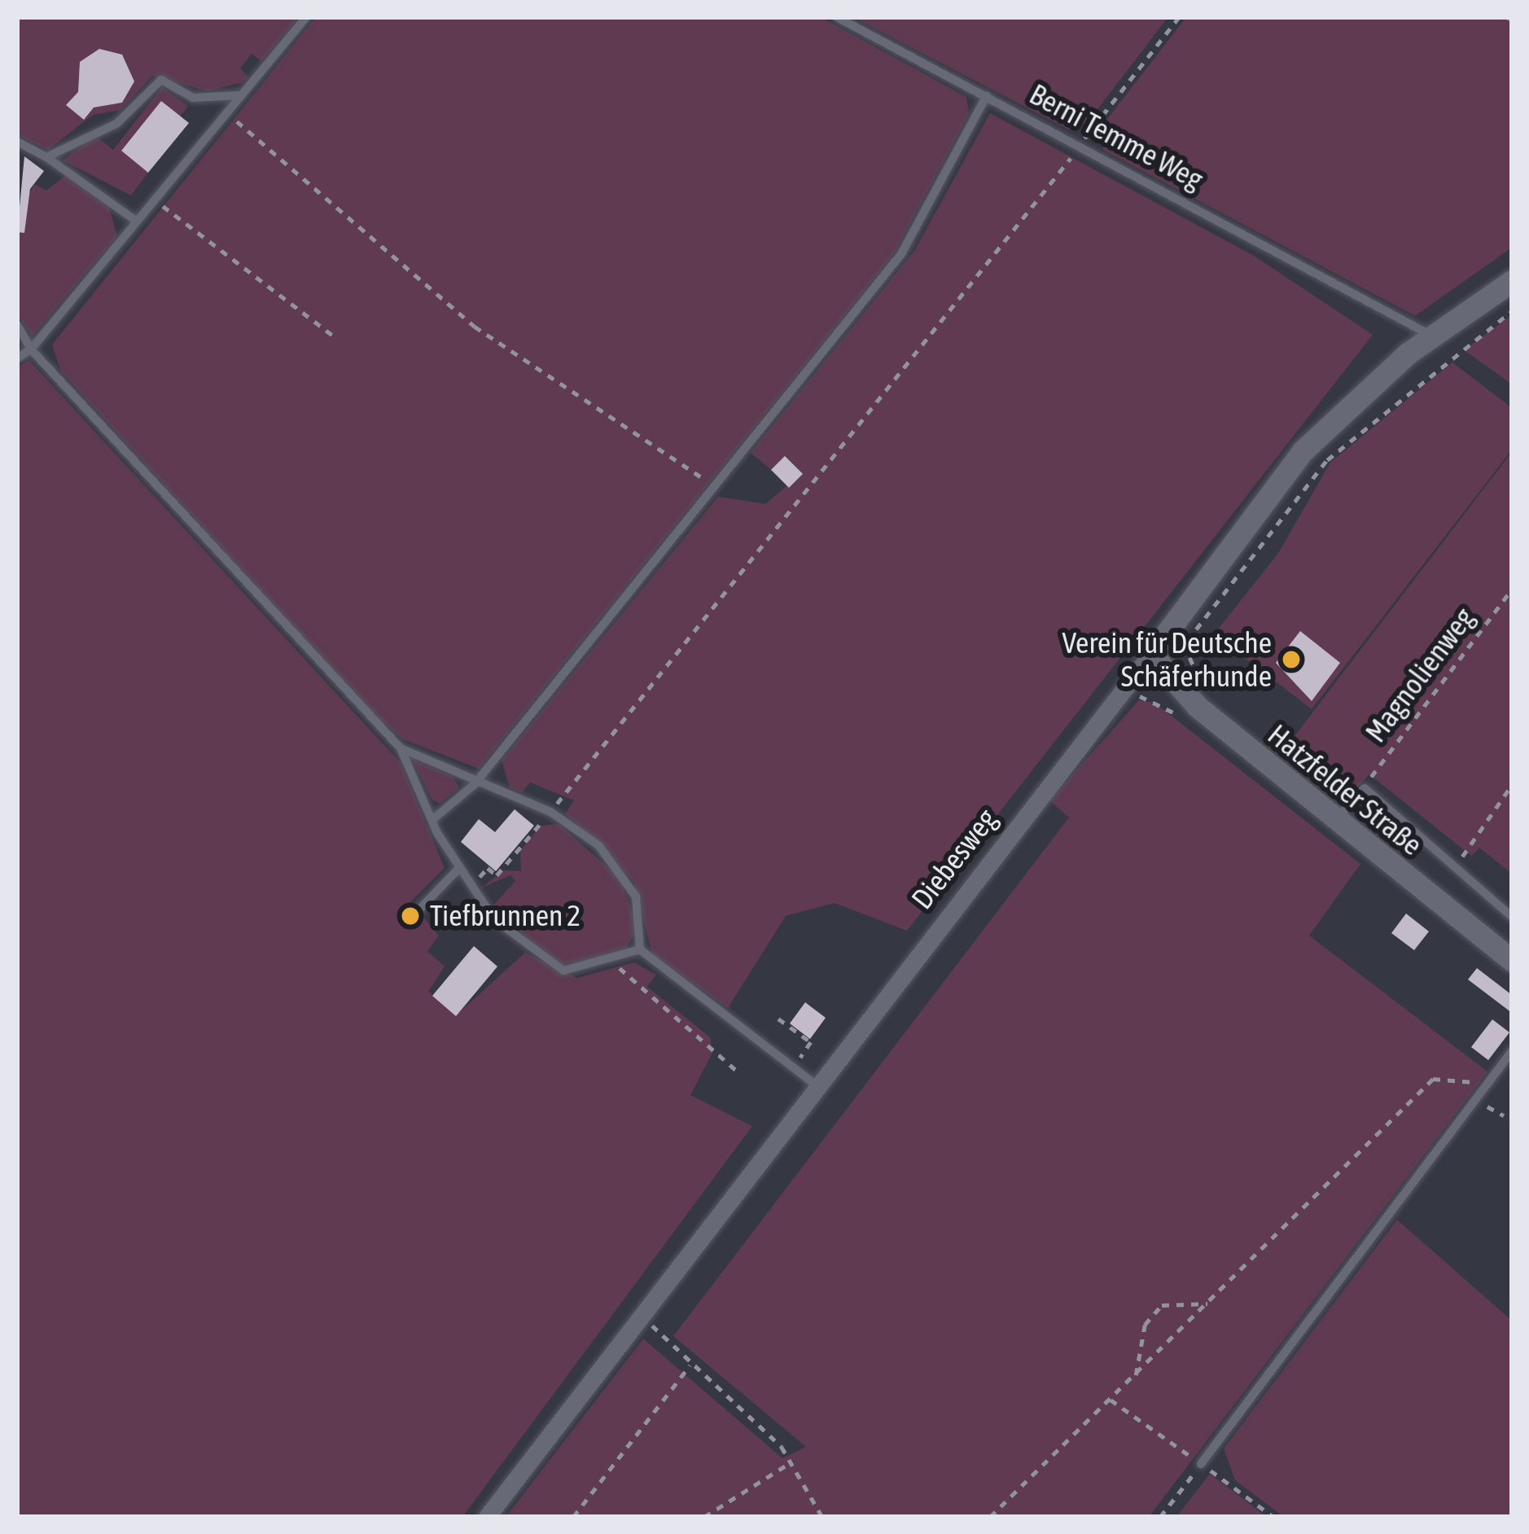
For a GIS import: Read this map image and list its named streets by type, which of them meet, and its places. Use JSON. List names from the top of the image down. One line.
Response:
{"streets":{"street":["Hatzfelder Straße","Diebesweg"],"lane":["Berni Temme Weg"],"path":["Magnolienweg"]},"crossings":[["Berni Temme Weg","Diebesweg"],["Hatzfelder Straße","Diebesweg"]],"places":["Verein für Deutsche Schäferhunde","Tiefbrunnen 2"]}
